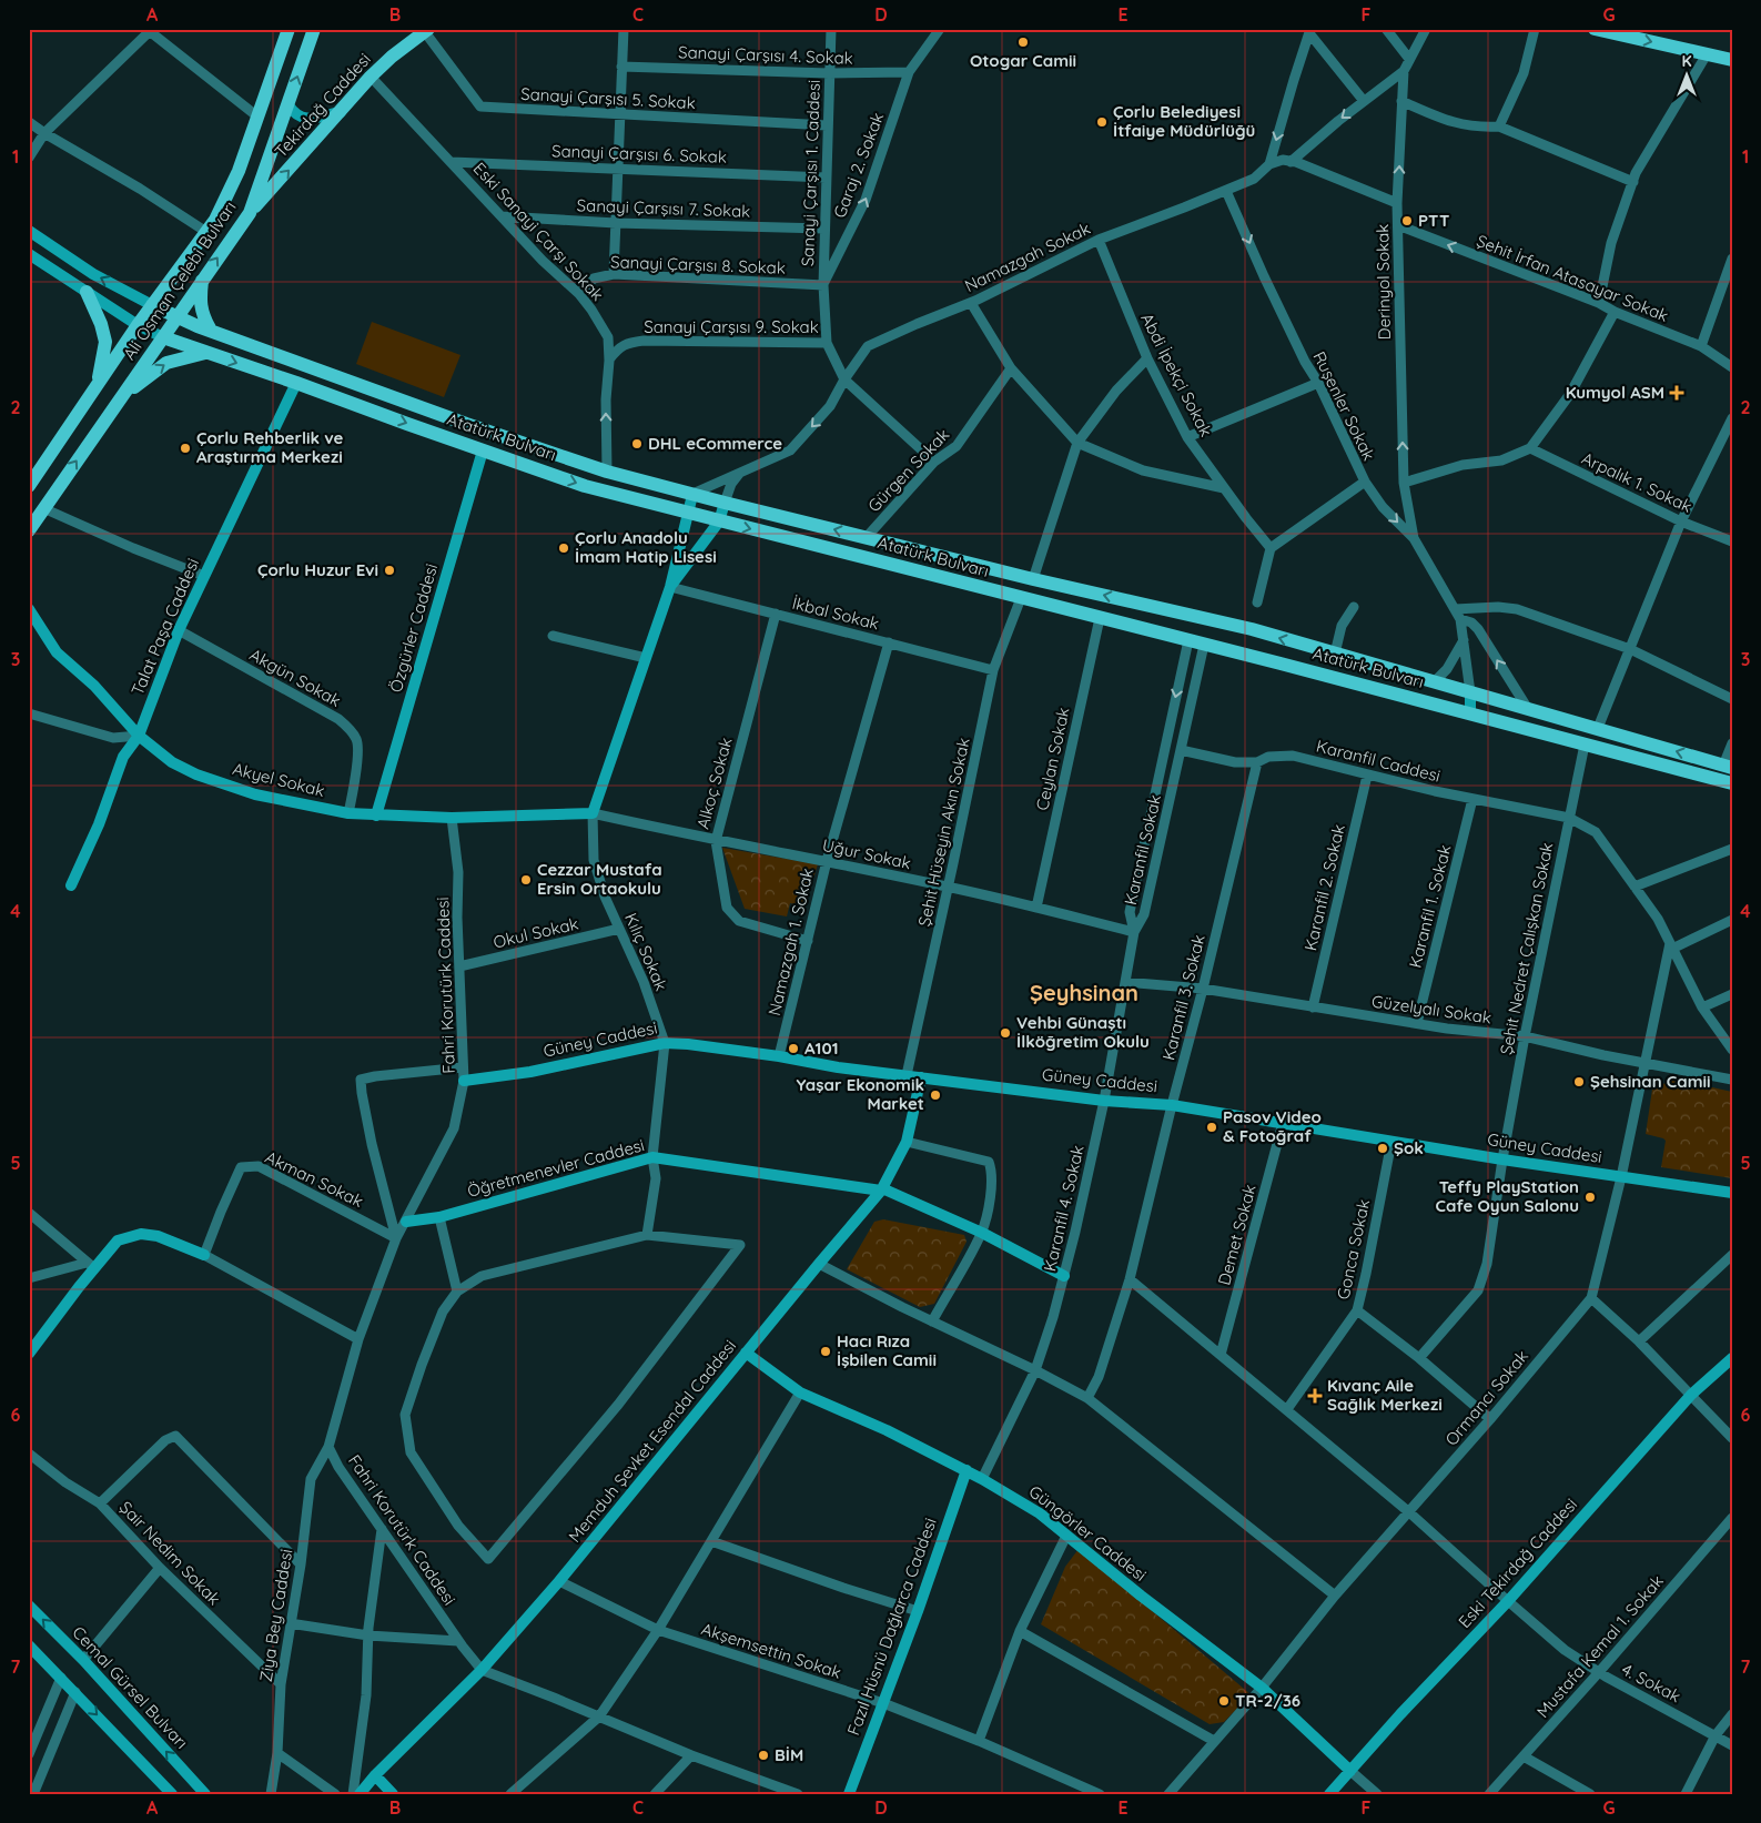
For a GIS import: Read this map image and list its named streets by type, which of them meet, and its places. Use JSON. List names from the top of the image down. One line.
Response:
{"streets":{"main road":["Tekirdağ Caddesi","Ali Osman Çelebi Bulvarı","Atatürk Bulvarı"],"street":["Sanayi Çarşısı 4. Sokak","Sanayi Çarşısı 5. Sokak","Sanayi Çarşısı 6. Sokak","Garaj 2. Sokak","Sanayi Çarşısı 1. Caddesi","Sanayi Çarşısı 7. Sokak","Eski Sanayi Çarşı Sokak","Namazgah Sokak","Sanayi Çarşısı 8. Sokak","Şehit İrfan Atasayar Sokak","Derinyol Sokak","Sanayi Çarşısı 9. Sokak","Abdi İpekçi Sokak","Ruşenler Sokak","Gürgen Sokak","Arpalık 1. Sokak","İkbal Sokak","Talat Paşa Caddesi","Özgürler Caddesi","Akgün Sokak","Ceylan Sokak","Karanfil Caddesi","Akyel Sokak","Alkoç Sokak","Şehit Hüseyin Akın Sokak","Karanfil Sokak","Uğur Sokak","Karanfil 2. Sokak","Karanfil 1. Sokak","Okul Sokak","Namazgah 1. Sokak","Şehit Nedret Çalışkan Sokak","Kılıç Sokak","Fahri Korutürk Caddesi","Karanfil 3. Sokak","Güzelyalı Sokak","Güney Caddesi","Öğretmenevler Caddesi","Akman Sokak","Karanfil 4. Sokak","Demet Sokak","Gonca Sokak","Ormancı Sokak","Memduh Şevket Esendal Caddesi","Güngörler Caddesi","Şair Nedim Sokak","Eski Tekirdağ Caddesi","Ziya Bey Caddesi","Fazıl Hüsnü Dağlarca Caddesi","Mustafa Kemal 1. Sokak","Akşemsettin Sokak","4. Sokak","Cemal Gürsel Bulvarı"]},"crossings":[["Sanayi Çarşısı 4. Sokak","Garaj 2. Sokak"],["Sanayi Çarşısı 4. Sokak","Sanayi Çarşısı 1. Caddesi"],["Sanayi Çarşısı 5. Sokak","Tekirdağ Caddesi"],["Sanayi Çarşısı 5. Sokak","Sanayi Çarşısı 1. Caddesi"],["Tekirdağ Caddesi","Eski Sanayi Çarşı Sokak"],["Tekirdağ Caddesi","Ali Osman Çelebi Bulvarı"],["Sanayi Çarşısı 6. Sokak","Sanayi Çarşısı 1. Caddesi"],["Sanayi Çarşısı 6. Sokak","Eski Sanayi Çarşı Sokak"],["Garaj 2. Sokak","Sanayi Çarşısı 1. Caddesi"],["Garaj 2. Sokak","Namazgah Sokak"],["Garaj 2. Sokak","Sanayi Çarşısı 8. Sokak"],["Garaj 2. Sokak","Sanayi Çarşısı 9. Sokak"],["Sanayi Çarşısı 1. Caddesi","Sanayi Çarşısı 7. Sokak"],["Sanayi Çarşısı 1. Caddesi","Sanayi Çarşısı 8. Sokak"],["Sanayi Çarşısı 7. Sokak","Eski Sanayi Çarşı Sokak"],["Eski Sanayi Çarşı Sokak","Sanayi Çarşısı 8. Sokak"],["Eski Sanayi Çarşı Sokak","Sanayi Çarşısı 9. Sokak"],["Eski Sanayi Çarşı Sokak","Atatürk Bulvarı"],["Namazgah Sokak","Abdi İpekçi Sokak"],["Namazgah Sokak","Ruşenler Sokak"],["Namazgah Sokak","Atatürk Bulvarı"],["Şehit İrfan Atasayar Sokak","Derinyol Sokak"],["Ali Osman Çelebi Bulvarı","Atatürk Bulvarı"],["Derinyol Sokak","Ruşenler Sokak"],["Atatürk Bulvarı","Gürgen Sokak"],["Atatürk Bulvarı","Talat Paşa Caddesi"],["Atatürk Bulvarı","Özgürler Caddesi"],["Atatürk Bulvarı","Ceylan Sokak"],["Atatürk Bulvarı","Şehit Hüseyin Akın Sokak"],["Atatürk Bulvarı","Karanfil Sokak"],["Atatürk Bulvarı","Şehit Nedret Çalışkan Sokak"],["İkbal Sokak","Alkoç Sokak"],["İkbal Sokak","Şehit Hüseyin Akın Sokak"],["İkbal Sokak","Namazgah 1. Sokak"],["Talat Paşa Caddesi","Akgün Sokak"],["Talat Paşa Caddesi","Akyel Sokak"],["Özgürler Caddesi","Akyel Sokak"],["Akgün Sokak","Akyel Sokak"],["Ceylan Sokak","Uğur Sokak"],["Karanfil Caddesi","Karanfil Sokak"],["Karanfil Caddesi","Karanfil 2. Sokak"],["Karanfil Caddesi","Karanfil 1. Sokak"],["Karanfil Caddesi","Şehit Nedret Çalışkan Sokak"],["Karanfil Caddesi","Karanfil 3. Sokak"],["Karanfil Caddesi","Ormancı Sokak"],["Akyel Sokak","Uğur Sokak"],["Akyel Sokak","Kılıç Sokak"],["Akyel Sokak","Fahri Korutürk Caddesi"],["Alkoç Sokak","Uğur Sokak"],["Alkoç Sokak","Namazgah 1. Sokak"],["Şehit Hüseyin Akın Sokak","Uğur Sokak"],["Şehit Hüseyin Akın Sokak","Güney Caddesi"],["Karanfil Sokak","Uğur Sokak"],["Karanfil Sokak","Karanfil 4. Sokak"],["Uğur Sokak","Namazgah 1. Sokak"],["Uğur Sokak","Kılıç Sokak"],["Uğur Sokak","Karanfil 4. Sokak"],["Karanfil 2. Sokak","Güzelyalı Sokak"],["Karanfil 1. Sokak","Güzelyalı Sokak"],["Okul Sokak","Kılıç Sokak"],["Okul Sokak","Fahri Korutürk Caddesi"],["Namazgah 1. Sokak","Güney Caddesi"],["Şehit Nedret Çalışkan Sokak","Güzelyalı Sokak"],["Şehit Nedret Çalışkan Sokak","Güney Caddesi"],["Kılıç Sokak","Güney Caddesi"],["Kılıç Sokak","Öğretmenevler Caddesi"],["Fahri Korutürk Caddesi","Güney Caddesi"],["Fahri Korutürk Caddesi","Öğretmenevler Caddesi"],["Fahri Korutürk Caddesi","Akman Sokak"],["Fahri Korutürk Caddesi","Memduh Şevket Esendal Caddesi"],["Fahri Korutürk Caddesi","Ziya Bey Caddesi"],["Karanfil 3. Sokak","Güzelyalı Sokak"],["Karanfil 3. Sokak","Güney Caddesi"],["Karanfil 3. Sokak","4. Sokak"],["Güzelyalı Sokak","Karanfil 4. Sokak"],["Güzelyalı Sokak","Ormancı Sokak"],["Güney Caddesi","Karanfil 4. Sokak"],["Güney Caddesi","Demet Sokak"],["Güney Caddesi","Gonca Sokak"],["Güney Caddesi","Ormancı Sokak"],["Güney Caddesi","Memduh Şevket Esendal Caddesi"],["Öğretmenevler Caddesi","Karanfil 4. Sokak"],["Öğretmenevler Caddesi","Memduh Şevket Esendal Caddesi"],["Karanfil 4. Sokak","Güngörler Caddesi"],["Demet Sokak","4. Sokak"],["Gonca Sokak","4. Sokak"],["Ormancı Sokak","Güngörler Caddesi"],["Ormancı Sokak","4. Sokak"],["Memduh Şevket Esendal Caddesi","Güngörler Caddesi"],["Memduh Şevket Esendal Caddesi","Akşemsettin Sokak"],["Güngörler Caddesi","Eski Tekirdağ Caddesi"],["Güngörler Caddesi","Fazıl Hüsnü Dağlarca Caddesi"],["Şair Nedim Sokak","Ziya Bey Caddesi"],["Eski Tekirdağ Caddesi","4. Sokak"],["Fazıl Hüsnü Dağlarca Caddesi","Akşemsettin Sokak"],["Mustafa Kemal 1. Sokak","4. Sokak"]],"one_way":["Tekirdağ Caddesi","Garaj 2. Sokak","Şehit İrfan Atasayar Sokak","Derinyol Sokak","Ruşenler Sokak"],"districts":["Şeyhsinan"],"places":{"other":["Otogar Camii","Çorlu Belediyesi İtfaiye Müdürlüğü","PTT","DHL eCommerce","Çorlu Rehberlik ve Araştırma Merkezi","Çorlu Anadolu İmam Hatip Lisesi","Çorlu Huzur Evi","Cezzar Mustafa Ersin Ortaokulu","Vehbi Günaştı İlköğretim Okulu","A101","Şehsinan Camii","Yaşar Ekonomik Market","Pasov Video & Fotoğraf","Şok","Teffy PlayStation Cafe Oyun Salonu","Hacı Rıza İşbilen Camii","TR-2/36","BİM"],"health":["Kumyol ASM","Kıvanç Aile Sağlık Merkezi"]},"north":"top","grid":{"columns":["A","B","C","D","E","F","G"],"rows":["1","2","3","4","5","6","7"]}}
